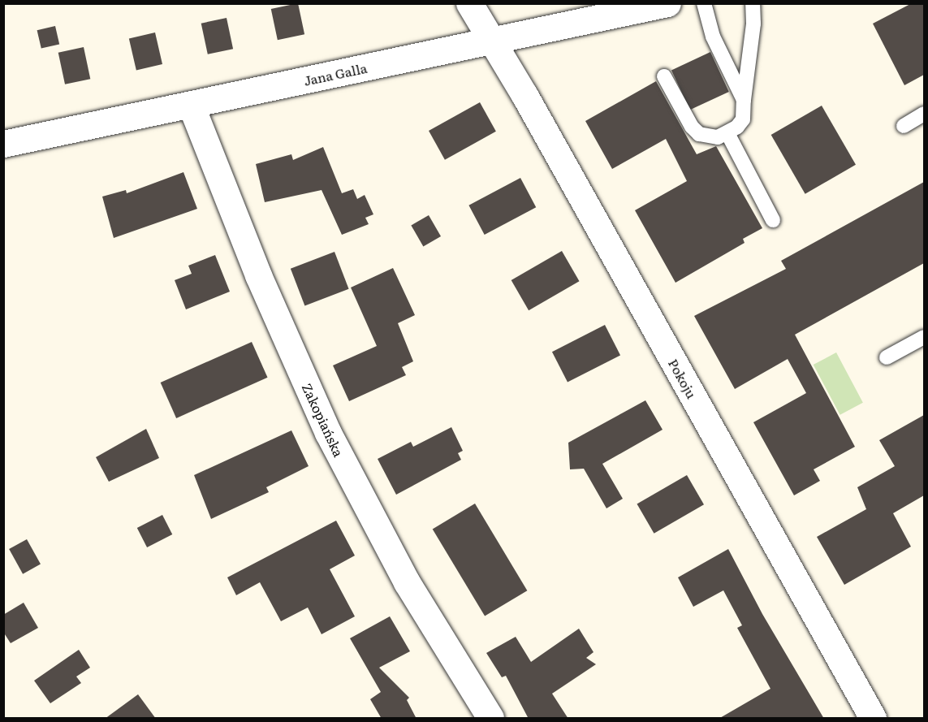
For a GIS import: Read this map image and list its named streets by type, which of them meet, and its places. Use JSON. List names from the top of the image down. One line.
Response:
{"streets":{"street":["Jana Galla","Pokoju","Zakopiańska"]},"crossings":[["Jana Galla","Pokoju"],["Jana Galla","Zakopiańska"]]}
